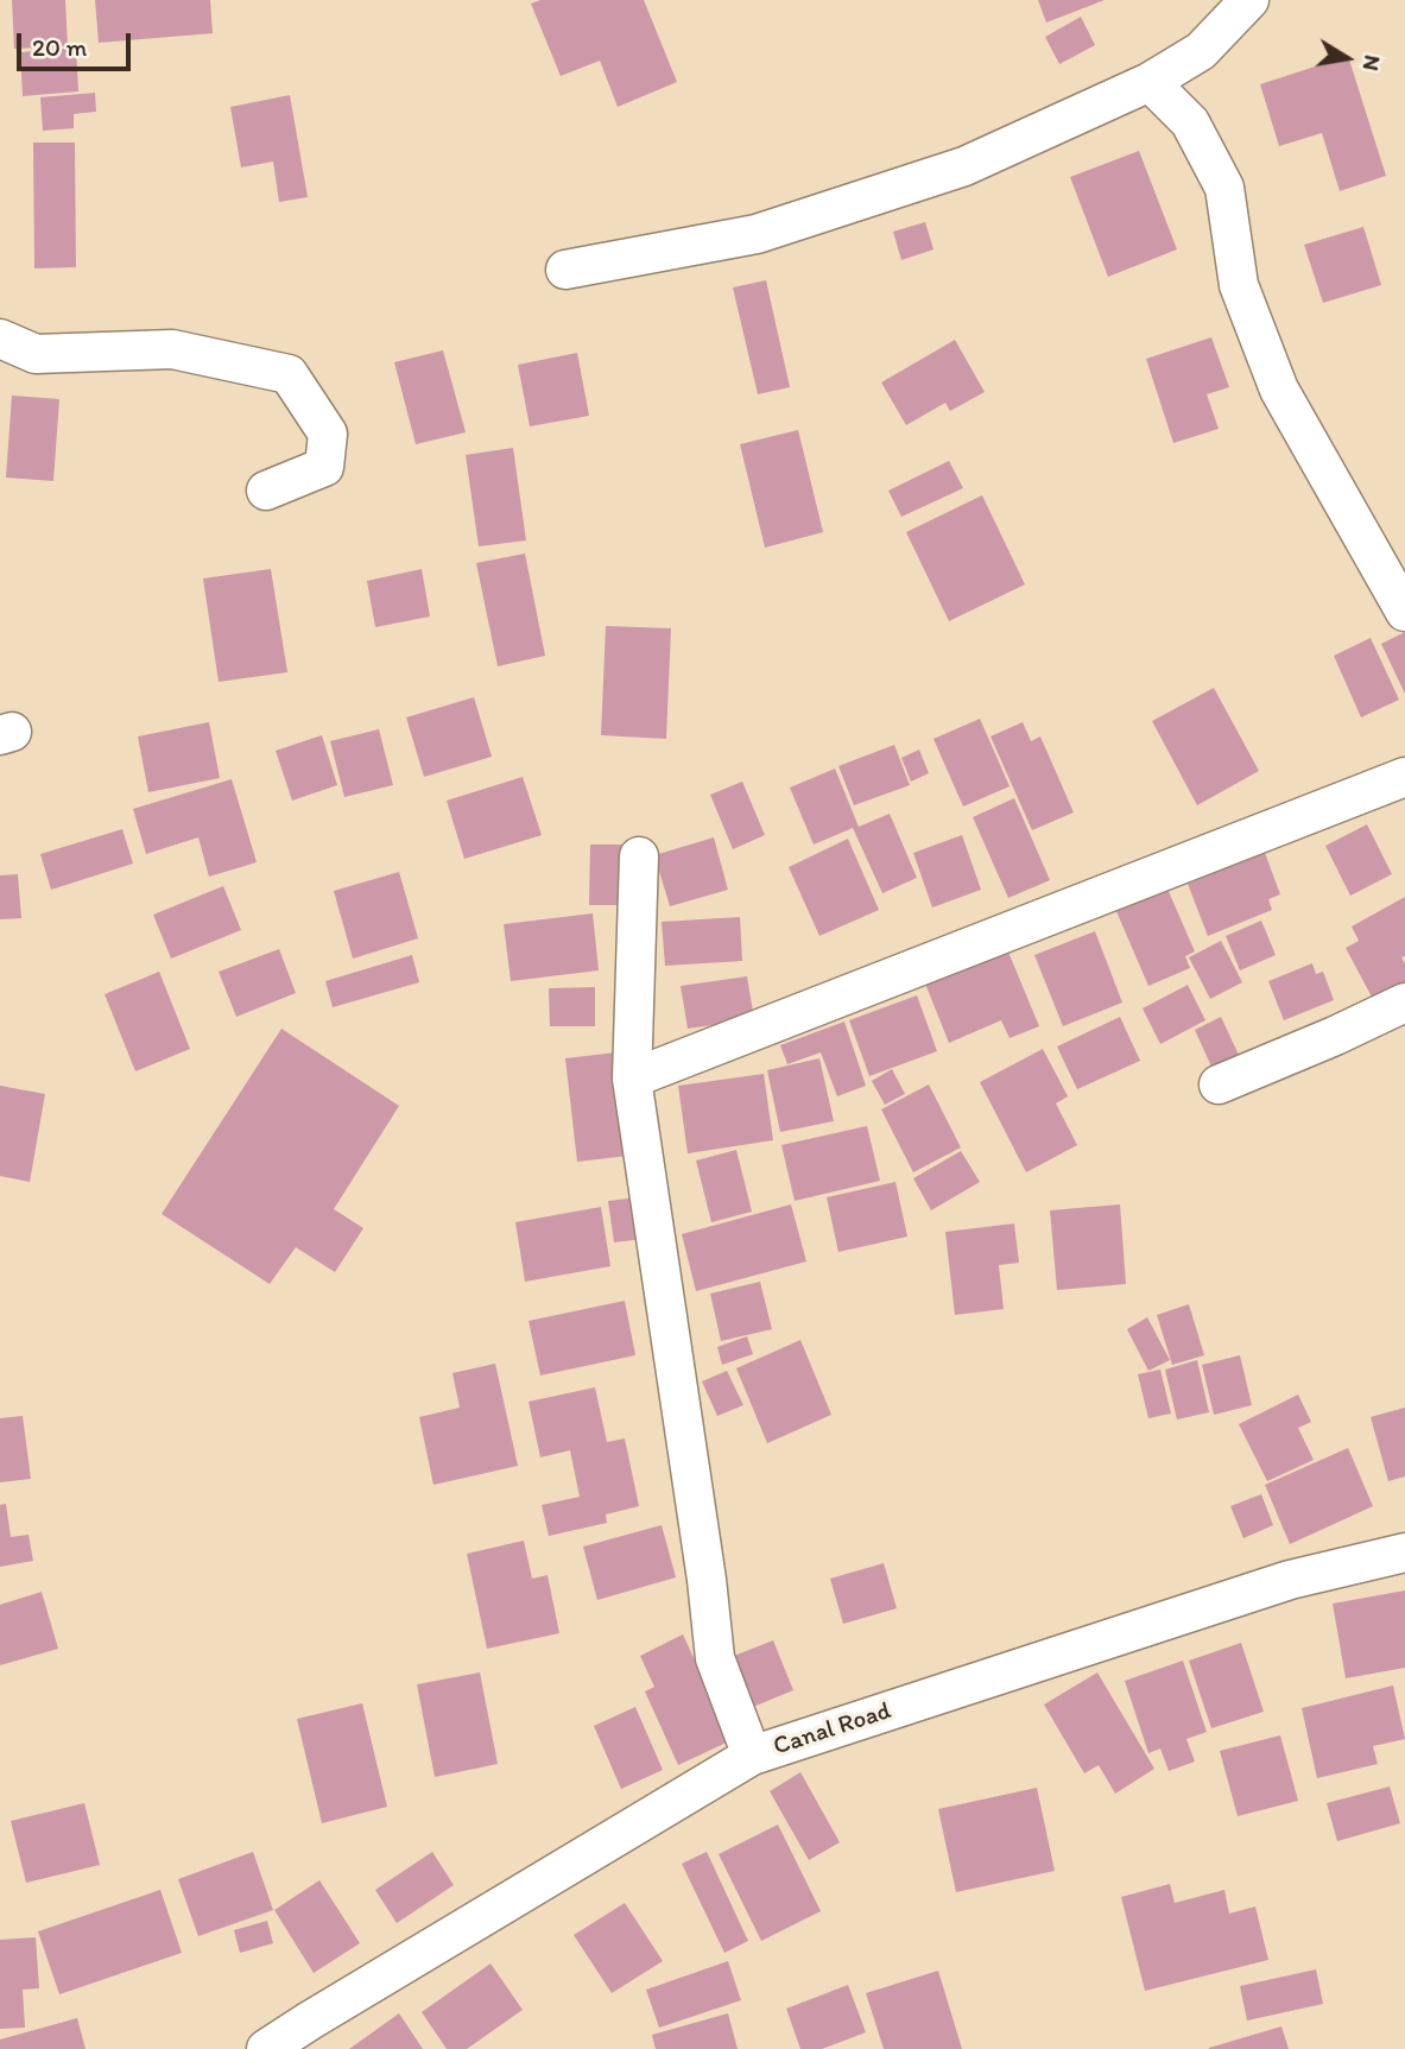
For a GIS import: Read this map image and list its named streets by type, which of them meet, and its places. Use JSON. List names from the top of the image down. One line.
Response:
{"streets":{"street":["Canal Road"]},"scale_bar":"20 m","north":"right"}
